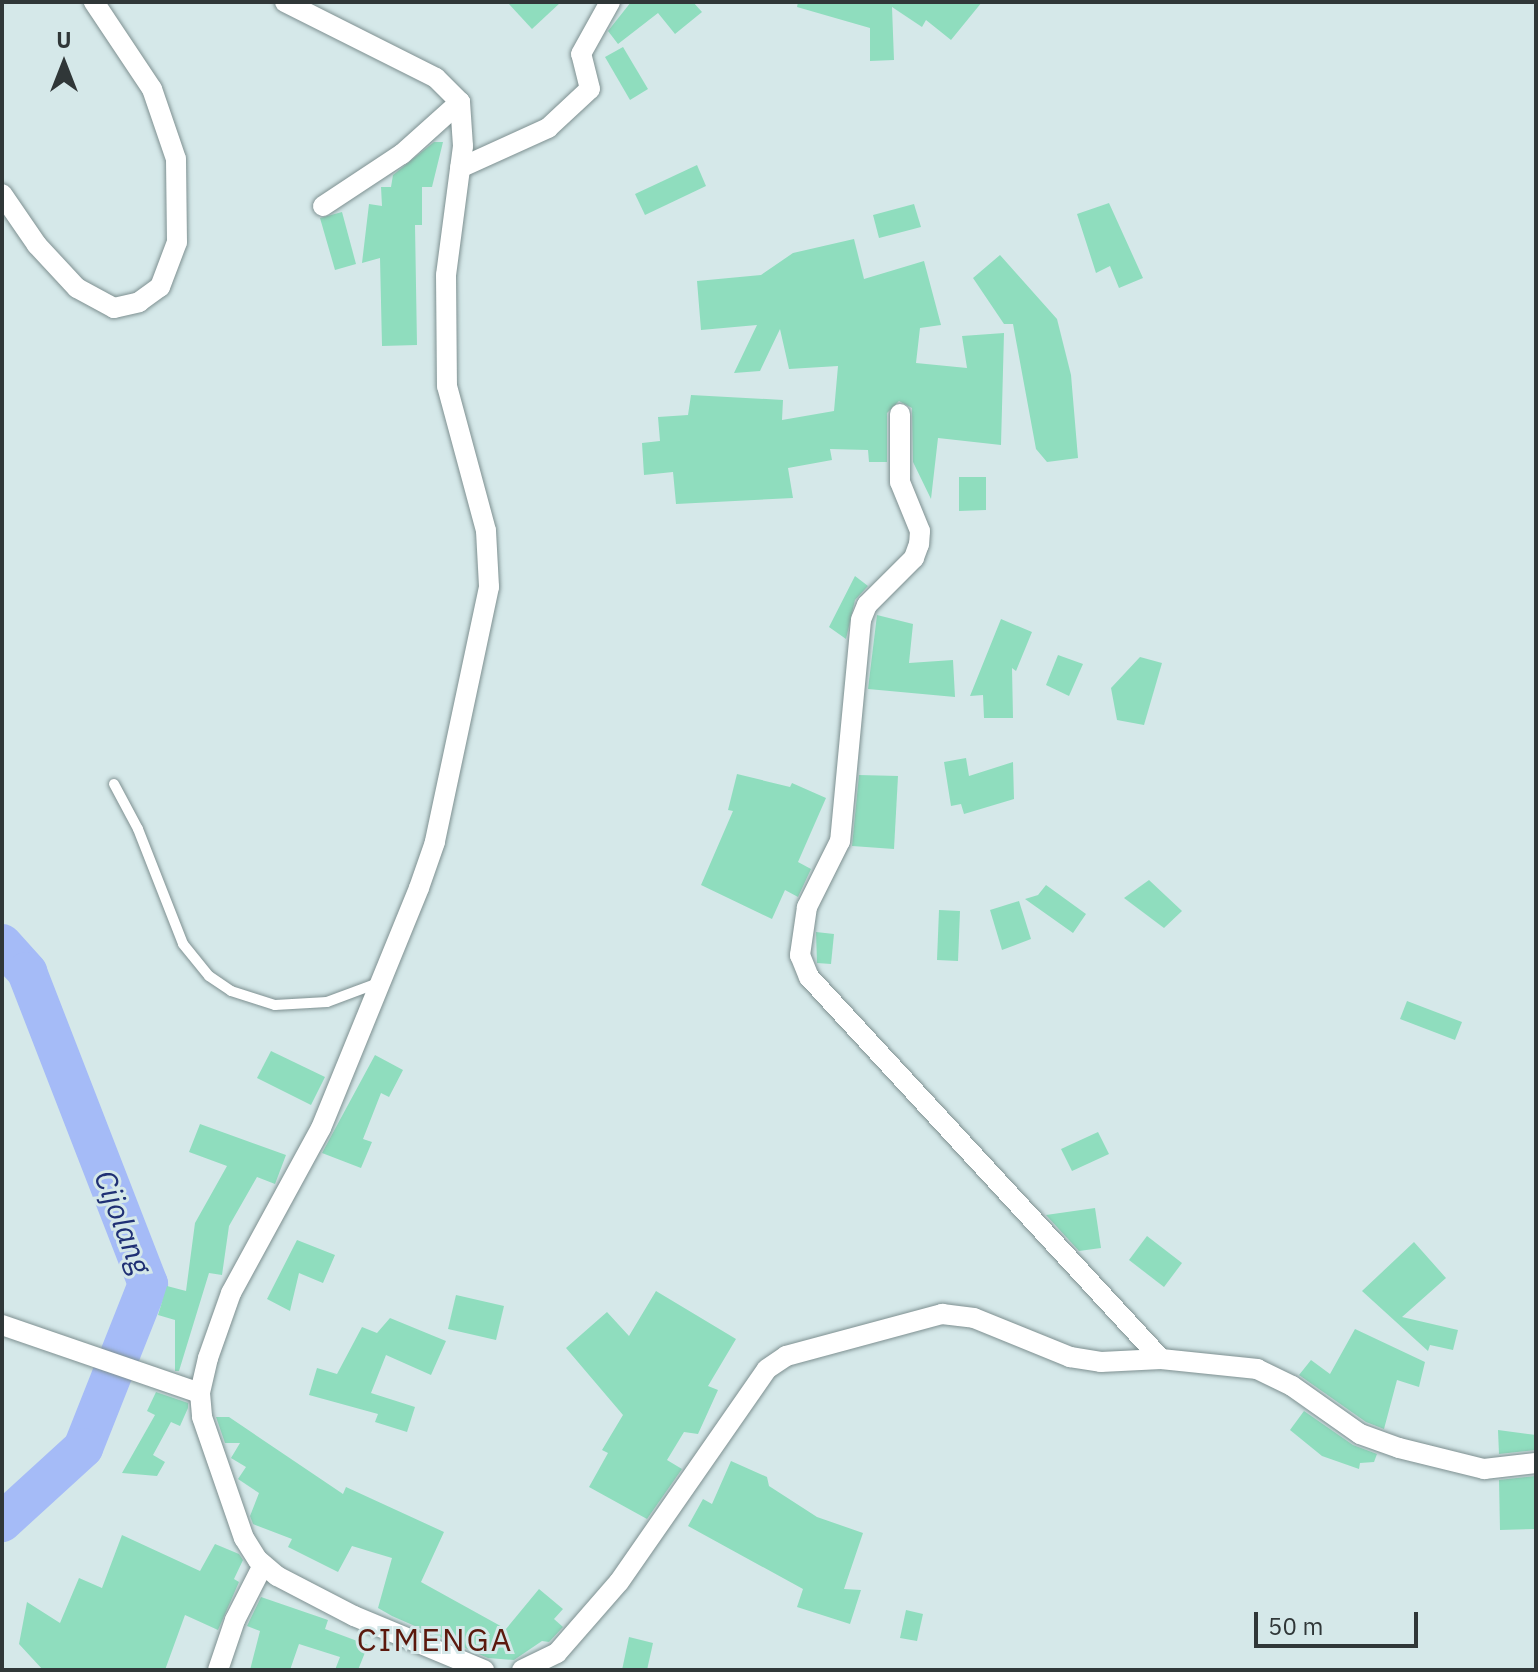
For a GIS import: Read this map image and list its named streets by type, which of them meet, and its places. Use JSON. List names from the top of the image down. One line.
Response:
{"districts":["CIMENGA"],"water":["Cijolang"],"scale_bar":"50 m","north":"top"}
